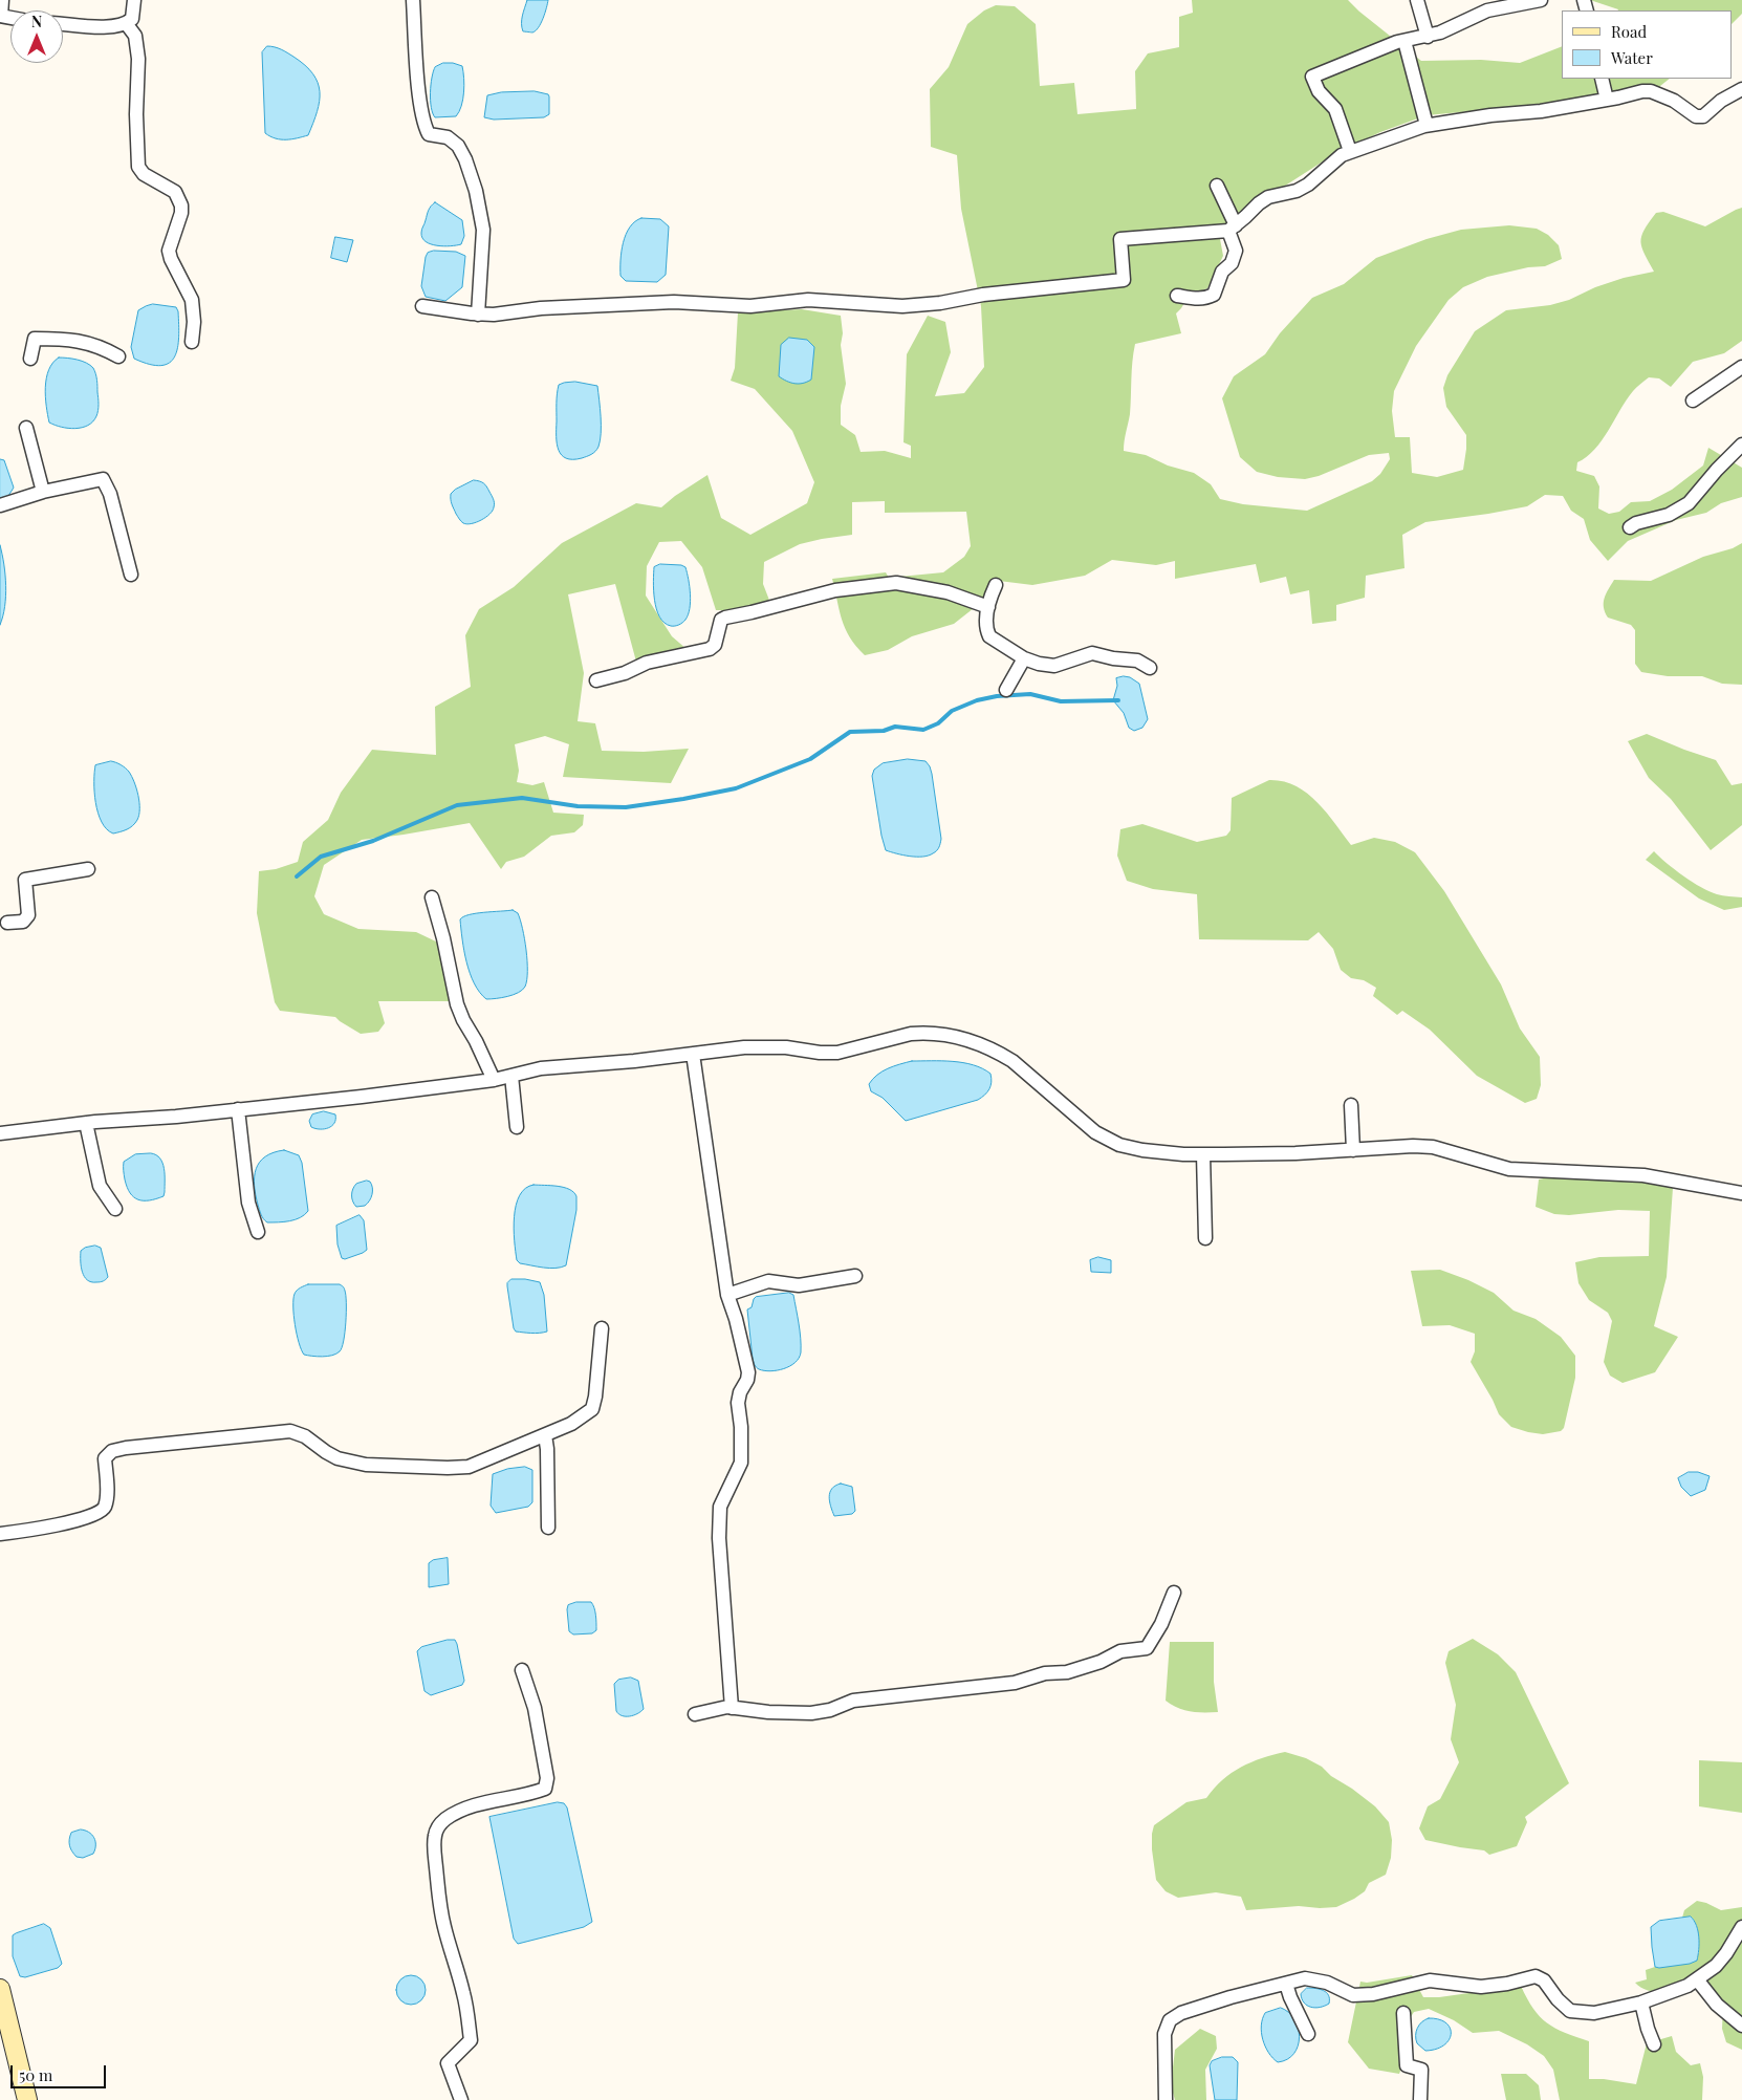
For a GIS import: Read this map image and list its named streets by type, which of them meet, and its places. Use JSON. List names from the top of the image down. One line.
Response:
{"legend":["Road","Water"],"scale_bar":"50 m","north":"top"}
